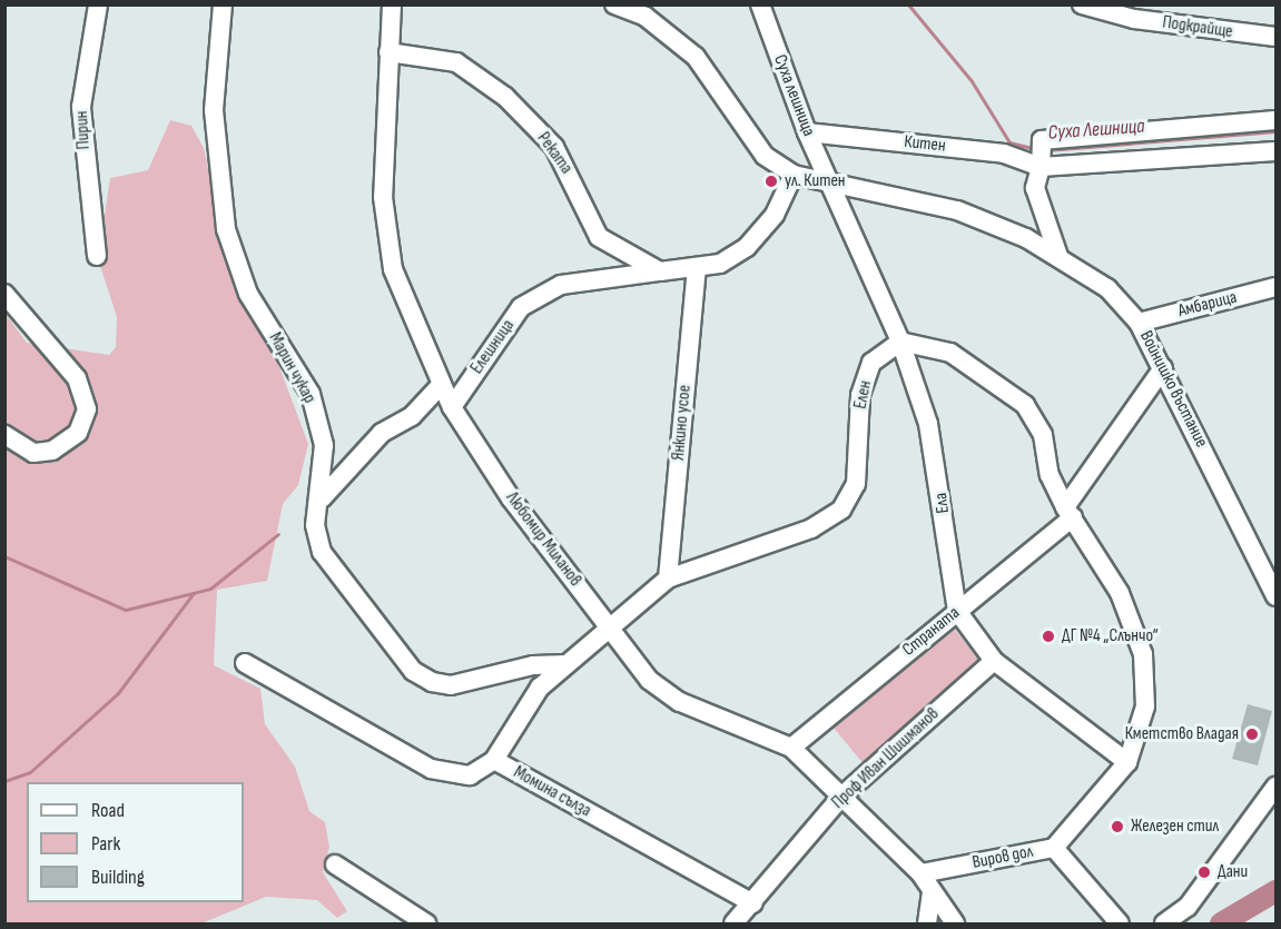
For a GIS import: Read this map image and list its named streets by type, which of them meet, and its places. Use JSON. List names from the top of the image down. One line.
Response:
{"streets":{"street":["Подкрайще","Суха лешница","Пирин","Китен","Реката","Амбарица","Елешница","Марин чукар","Войнишко въстание","Елен","Янкино усое","Ела","Любомир Миланов","Страната","Проф Иван Шишманов","Момина сълза","Виров дол"]},"crossings":[["Суха лешница","Китен"],["Суха лешница","Войнишко въстание"],["Суха лешница","Ела"],["Реката","Елешница"],["Реката","Любомир Миланов"],["Амбарица","Войнишко въстание"],["Елешница","Любомир Миланов"],["Марин чукар","Елен"],["Войнишко въстание","Ела"],["Войнишко въстание","Страната"],["Елен","Янкино усое"],["Елен","Ела"],["Елен","Любомир Миланов"],["Елен","Момина сълза"],["Ела","Страната"],["Ела","Проф Иван Шишманов"],["Ела","Виров дол"],["Любомир Миланов","Страната"],["Любомир Миланов","Проф Иван Шишманов"],["Любомир Миланов","Виров дол"],["Проф Иван Шишманов","Момина сълза"]],"water":["Суха Лешница"],"places":["ул. Китен","ДГ №4 „Слънчо“","Кметство Владая","Железен стил","Дани"],"legend":["Road","Park","Building"]}
